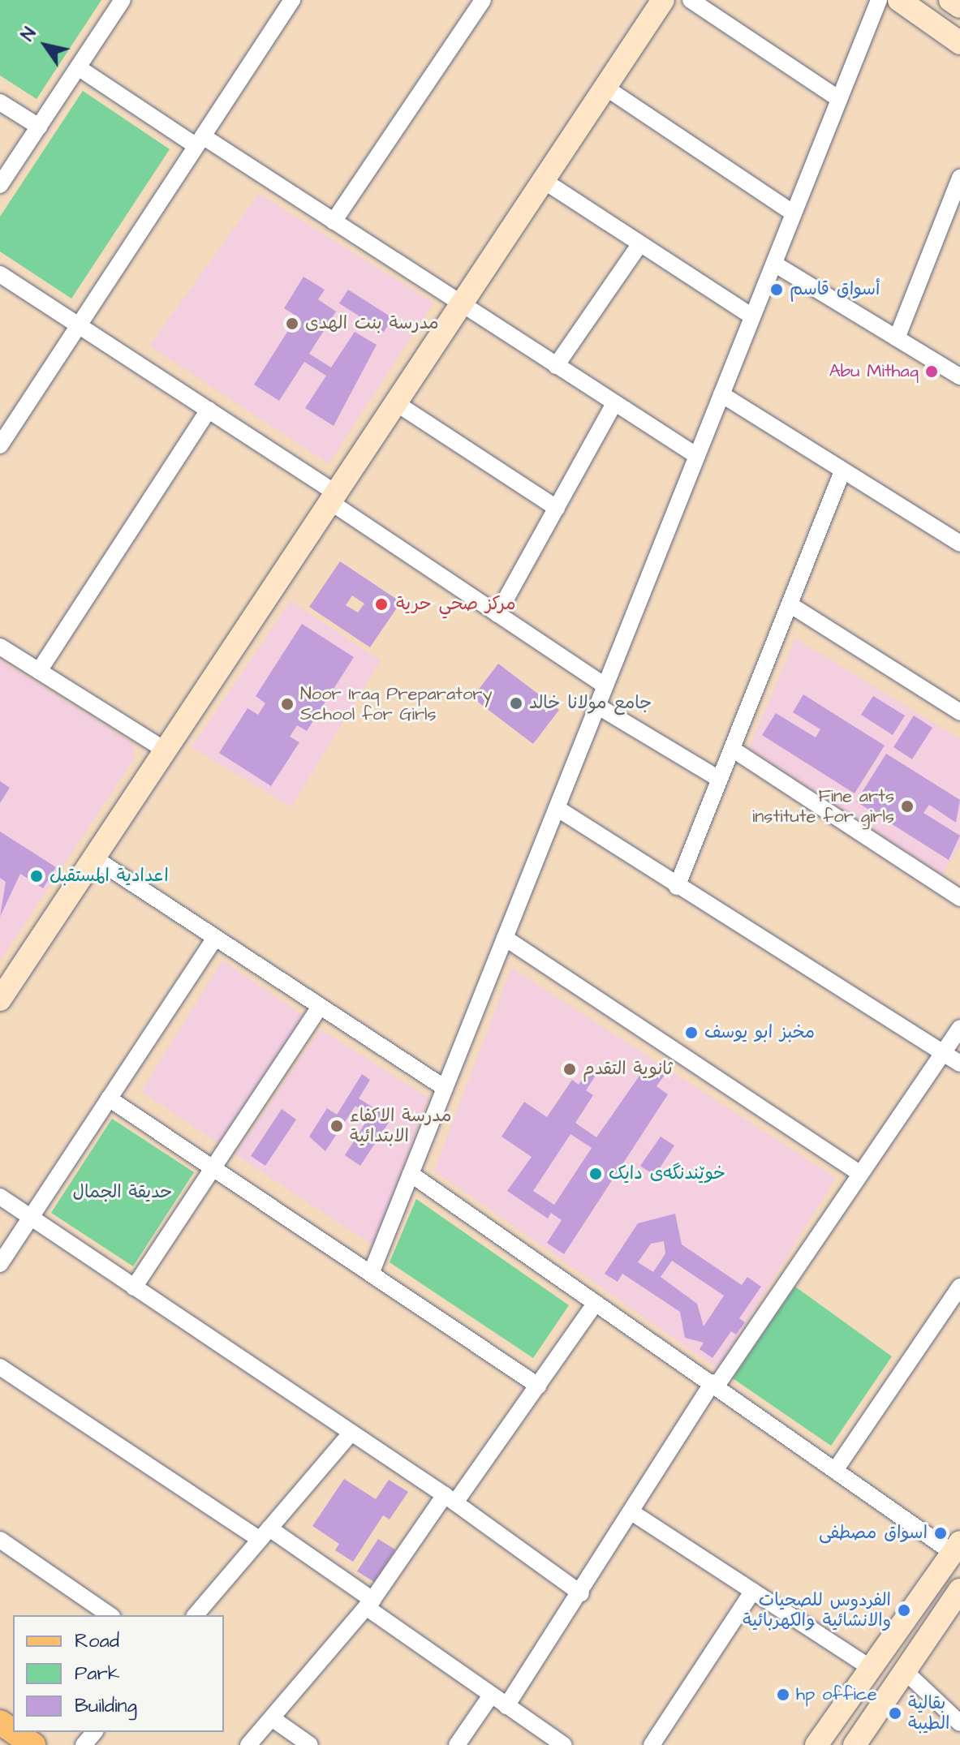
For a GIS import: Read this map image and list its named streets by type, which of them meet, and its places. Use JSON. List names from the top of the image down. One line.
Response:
{"parks":["حديقة الجمال"],"places":["أسواق قاسم","مدرسة بنت الهدی","Abu Mithaq","مركز صحي حرية","جامع مولانا خالد","Noor Iraq Preparatory School for Girls","Fine arts institute for girls","اعدادية المستقبل","مخبز ابو يوسف","ثانوية التقدم","مدرسة الاكفاء الابتدائية","خوێندنگەی دایک","اسواق مصطفى","الفردوس للصحيات والانشائية والكهربائية","hp office","بقالية الطيبة"],"legend":["Road","Park","Building"],"north":"top left"}
